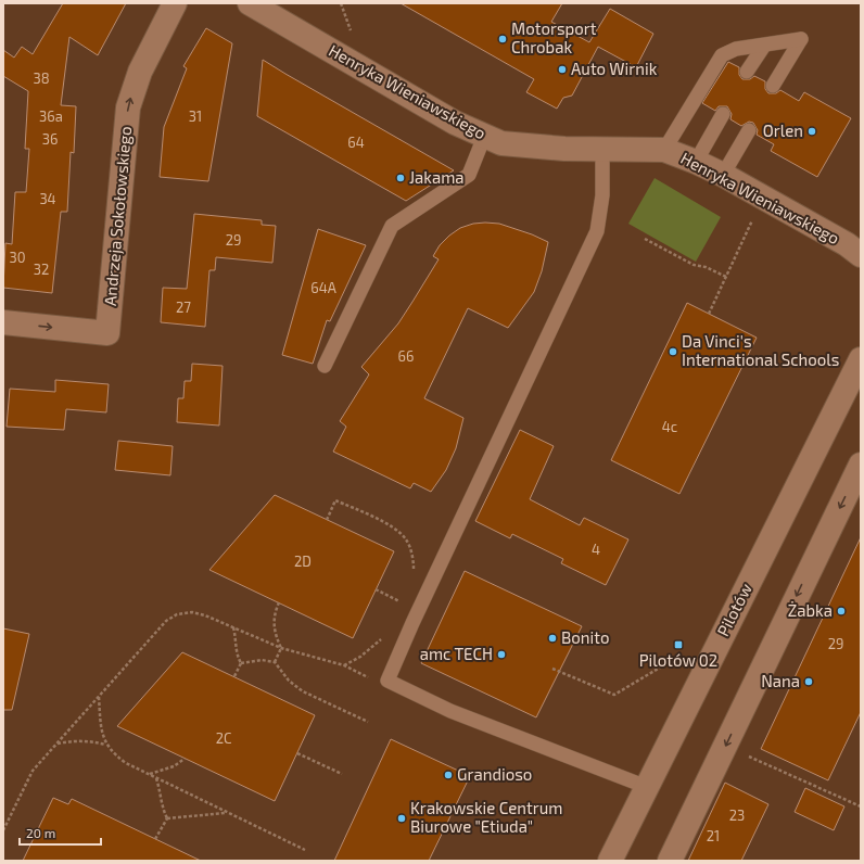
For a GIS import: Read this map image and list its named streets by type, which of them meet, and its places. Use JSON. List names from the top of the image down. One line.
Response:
{"streets":{"street":["Henryka Wieniawskiego","Andrzeja Sokołowskiego","Pilotów"]},"one_way":["Andrzeja Sokołowskiego"],"places":{"other":["Motorsport Chrobak","Auto Wirnik","Orlen","Jakama","Da Vinci's International Schools","Żabka","Bonito","amc TECH","Nana","Grandioso","Krakowskie Centrum Biurowe \"Etiuda\""],"transit":["Pilotów 02"]},"house_numbers":["38","36a","31","36","64","34","29","30","32","64A","27","66","4c","4","2D","29","2C","23","21"],"scale_bar":"20 m"}
